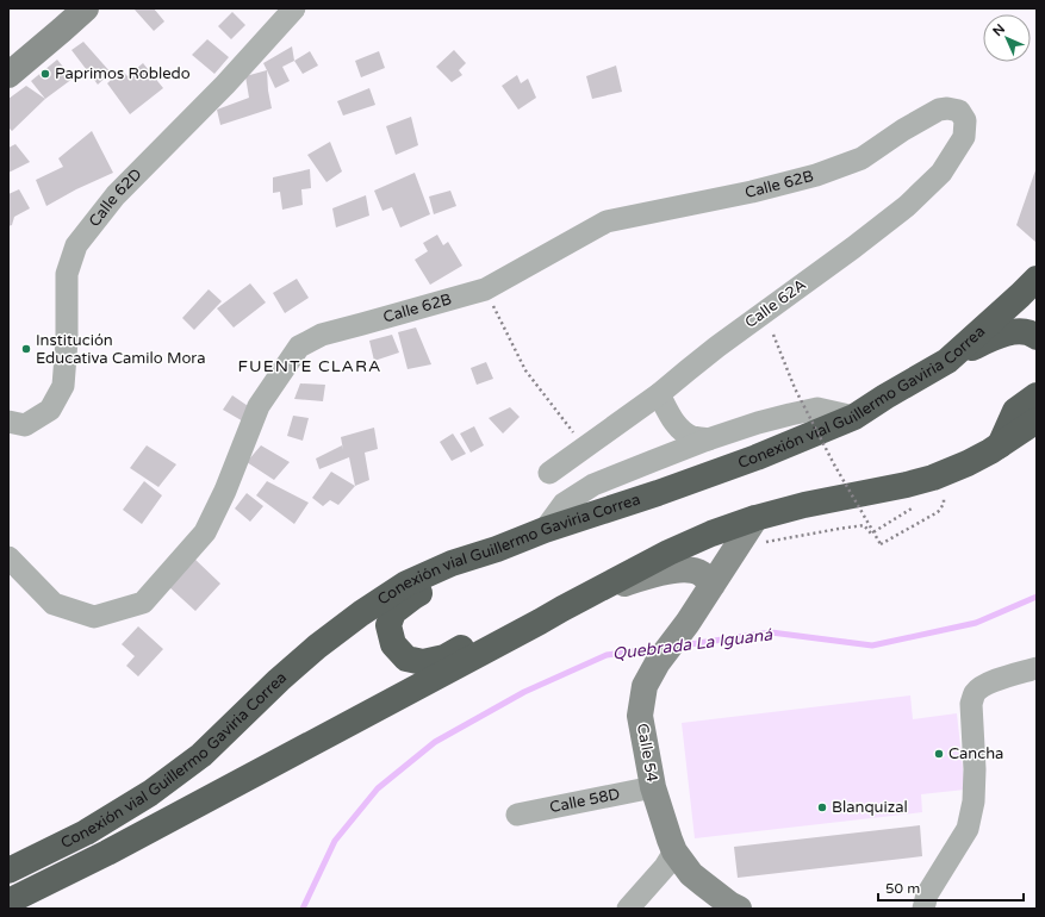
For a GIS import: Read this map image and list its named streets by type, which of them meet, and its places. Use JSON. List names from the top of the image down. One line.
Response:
{"streets":{"highway":["Conexión vial Guillermo Gaviria Correa"],"street":["Calle 62B","Calle 62D","Calle 62A","Calle 54","Calle 58D"]},"crossings":[["Calle 62B","Calle 62A"],["Conexión vial Guillermo Gaviria Correa","Calle 54"],["Calle 54","Calle 58D"]],"districts":["FUENTE CLARA"],"water":["Quebrada La Iguaná"],"places":["Paprimos Robledo","Institución Educativa Camilo Mora","Cancha","Blanquizal"],"scale_bar":"50 m","north":"top left"}
